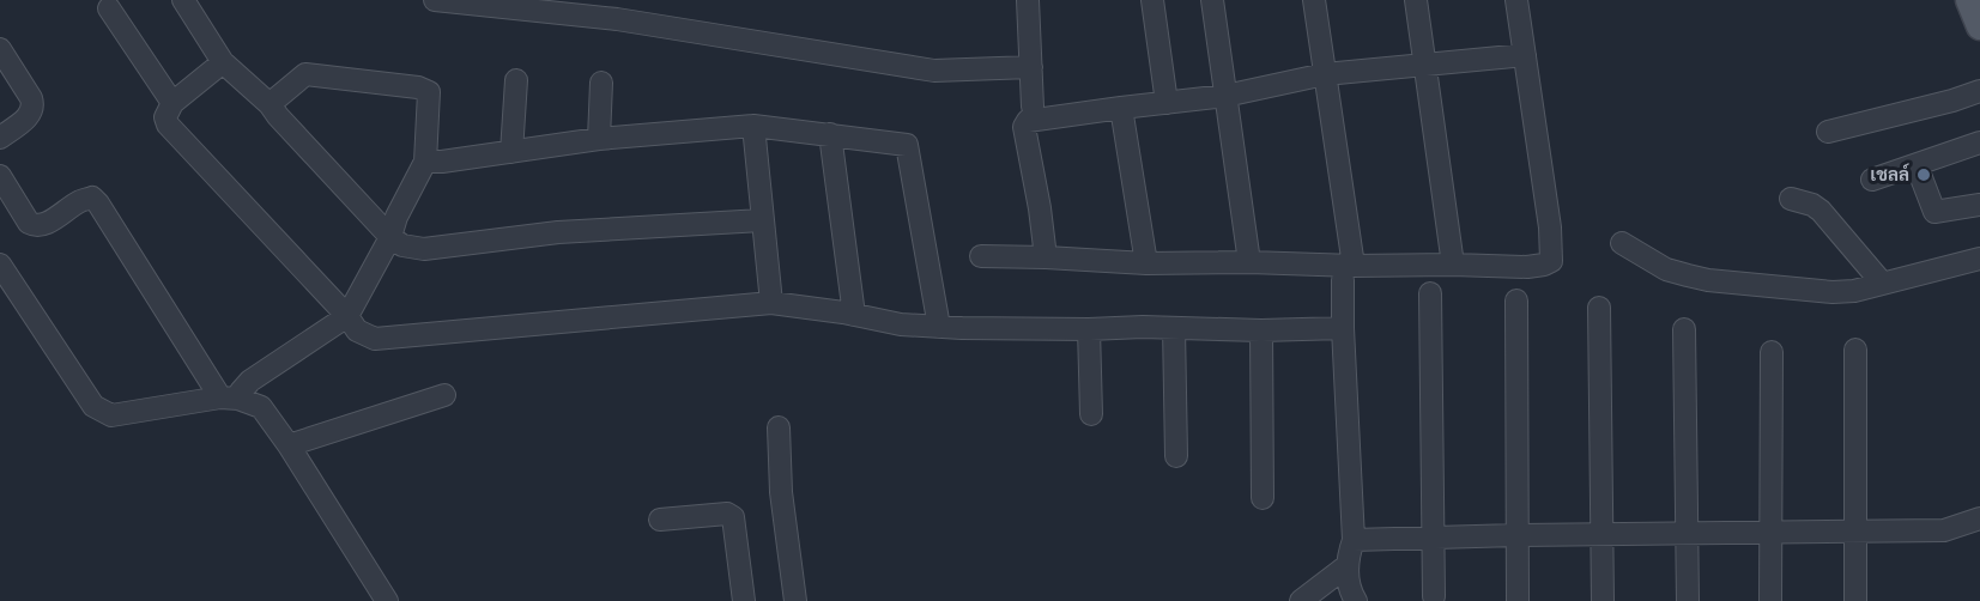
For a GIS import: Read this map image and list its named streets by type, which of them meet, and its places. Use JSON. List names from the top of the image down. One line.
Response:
{"places":["เชลล์"]}
